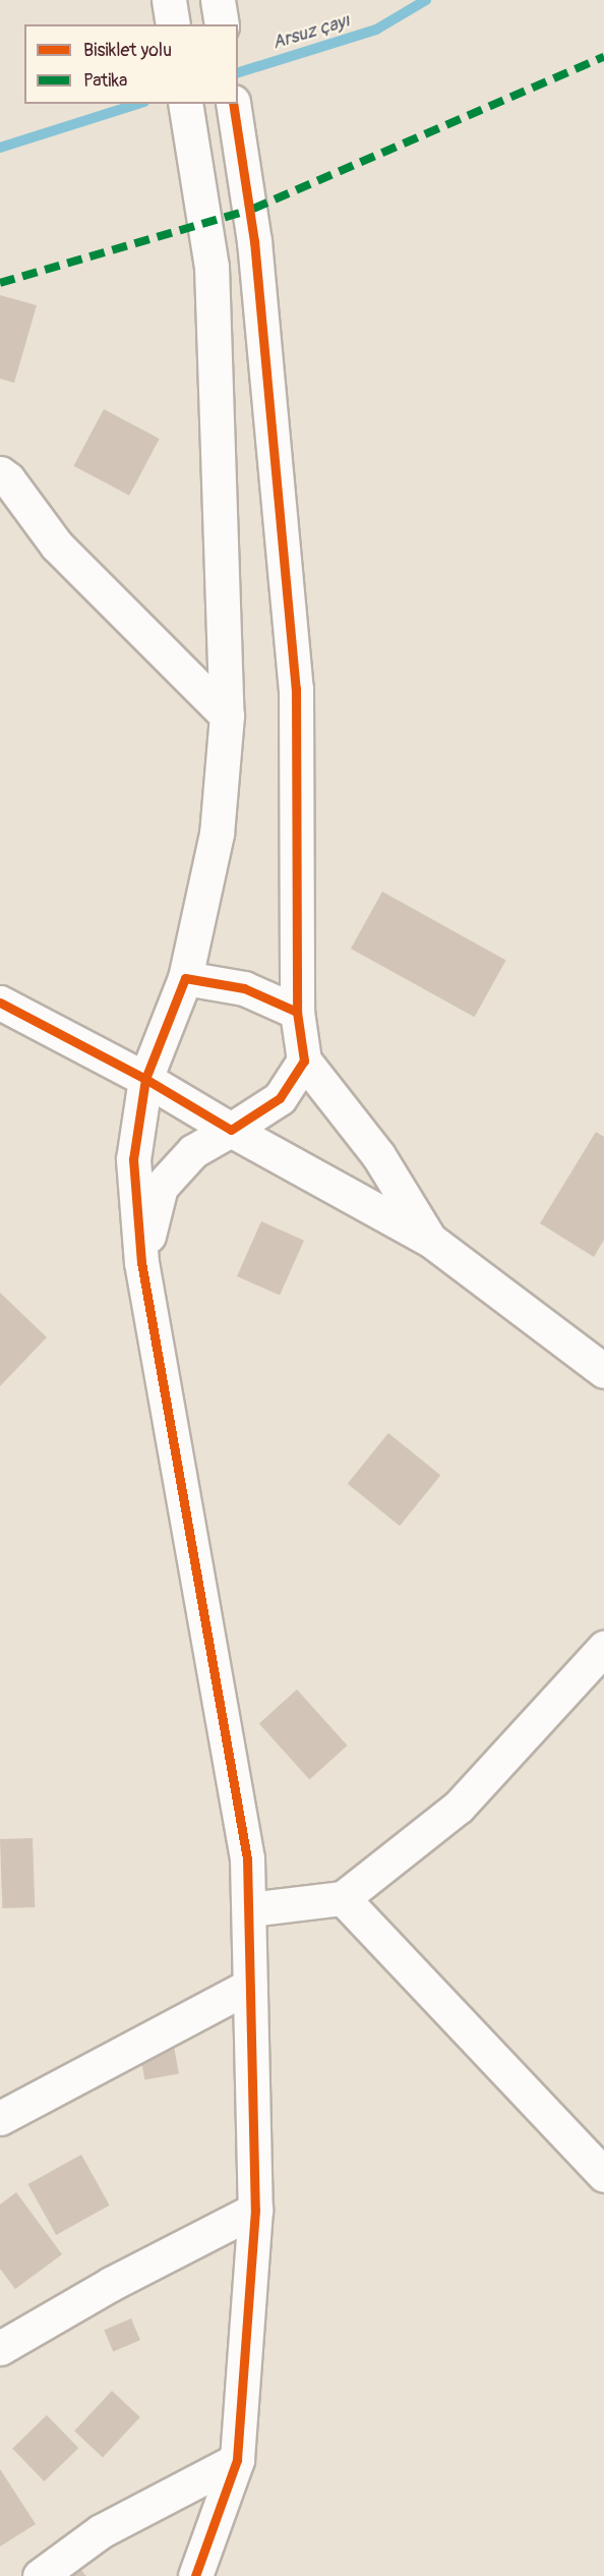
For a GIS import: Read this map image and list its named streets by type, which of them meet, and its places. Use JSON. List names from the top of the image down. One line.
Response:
{"water":["Arsuz çayı"],"legend":["Bisiklet yolu","Patika"]}
